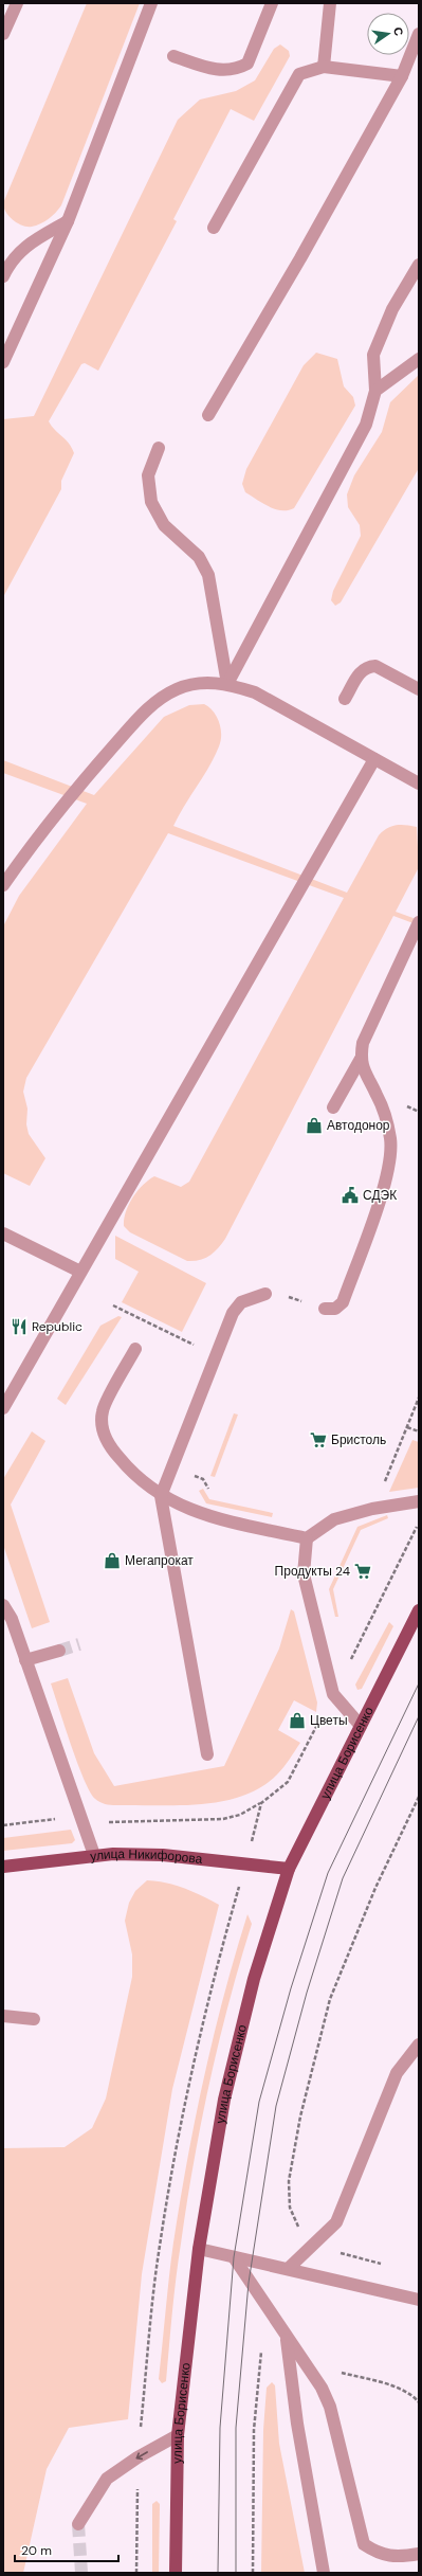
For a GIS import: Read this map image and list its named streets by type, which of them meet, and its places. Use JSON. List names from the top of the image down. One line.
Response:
{"streets":{"main road":["улица Борисенко","улица Никифорова"]},"crossings":[["улица Борисенко","улица Никифорова"]],"places":{"shop":["Автодонор","Мегапрокат","Цветы"],"public building":["СДЭК"],"restaurant":["Republic"],"supermarket":["Бристоль","Продукты 24"]},"scale_bar":"20 m","north":"right"}
